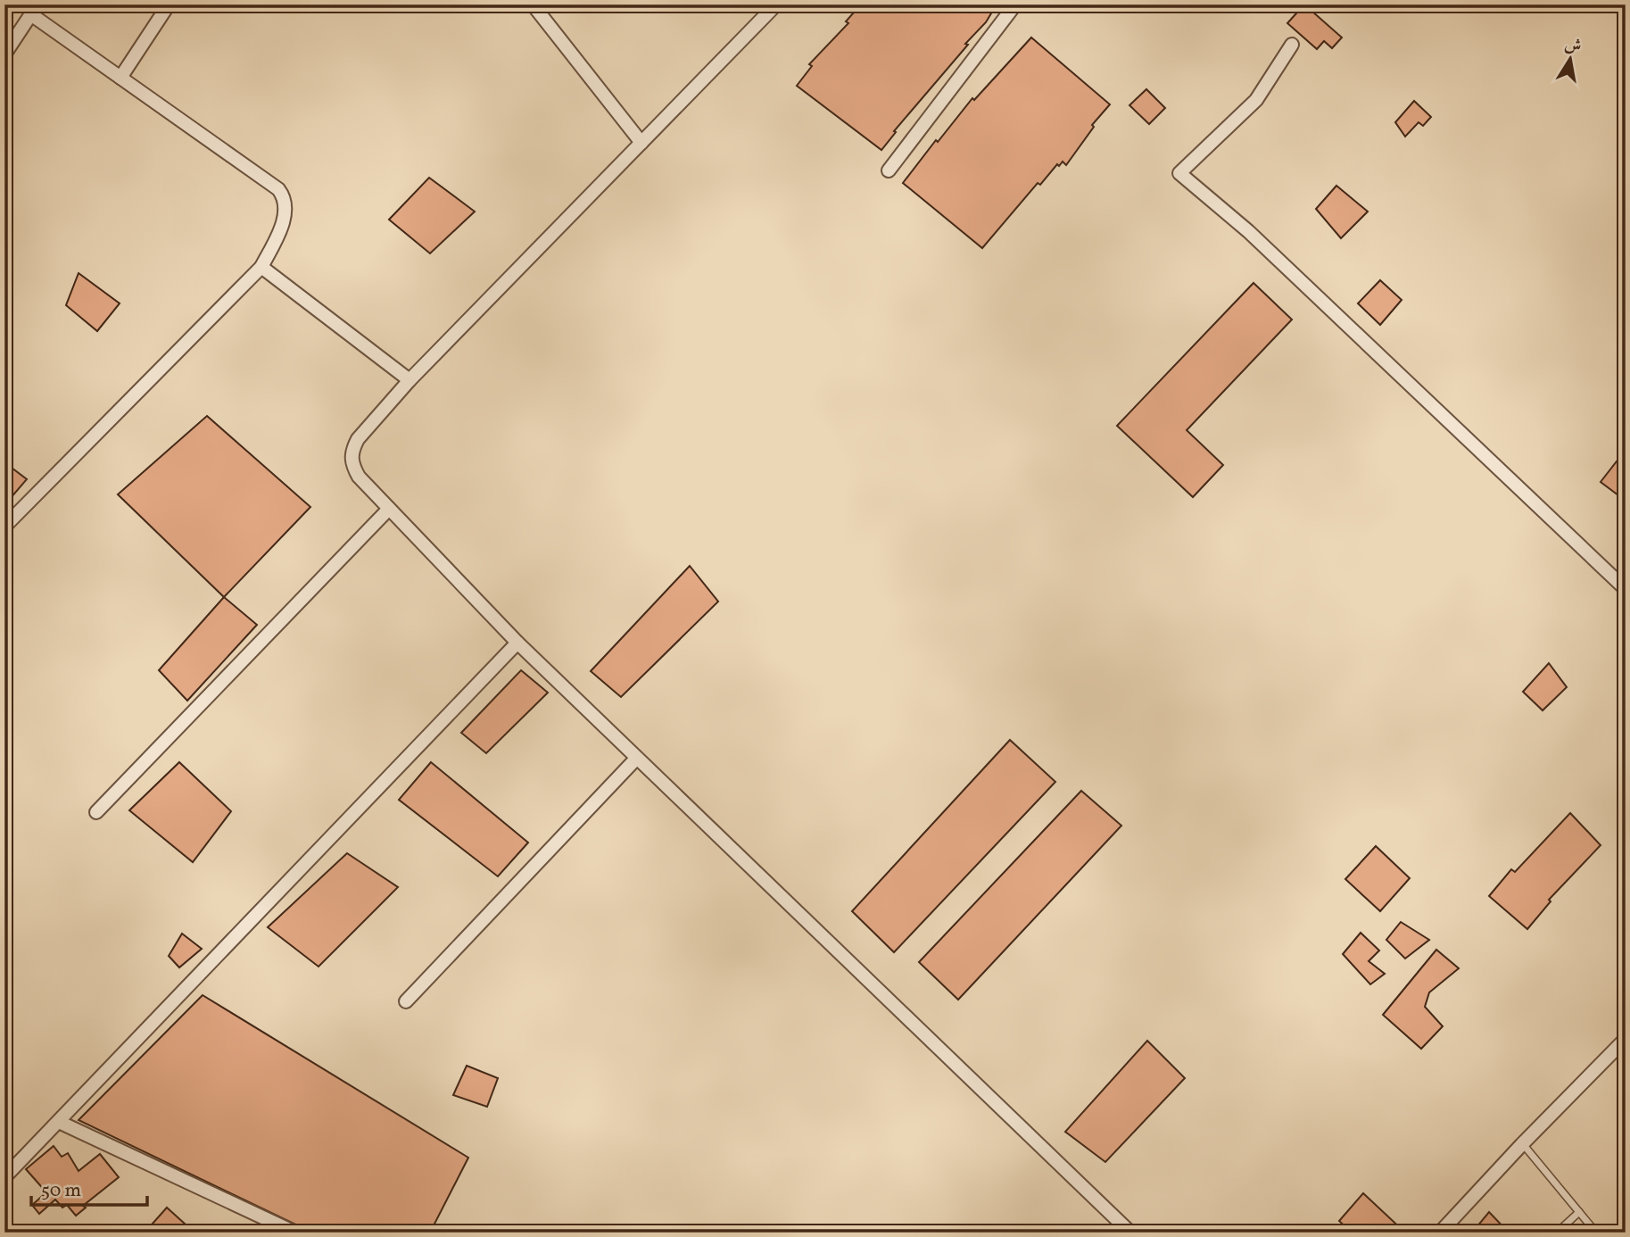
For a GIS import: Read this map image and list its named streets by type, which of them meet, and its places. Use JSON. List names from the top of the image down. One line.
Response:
{"scale_bar":"50 m","north":"top"}
